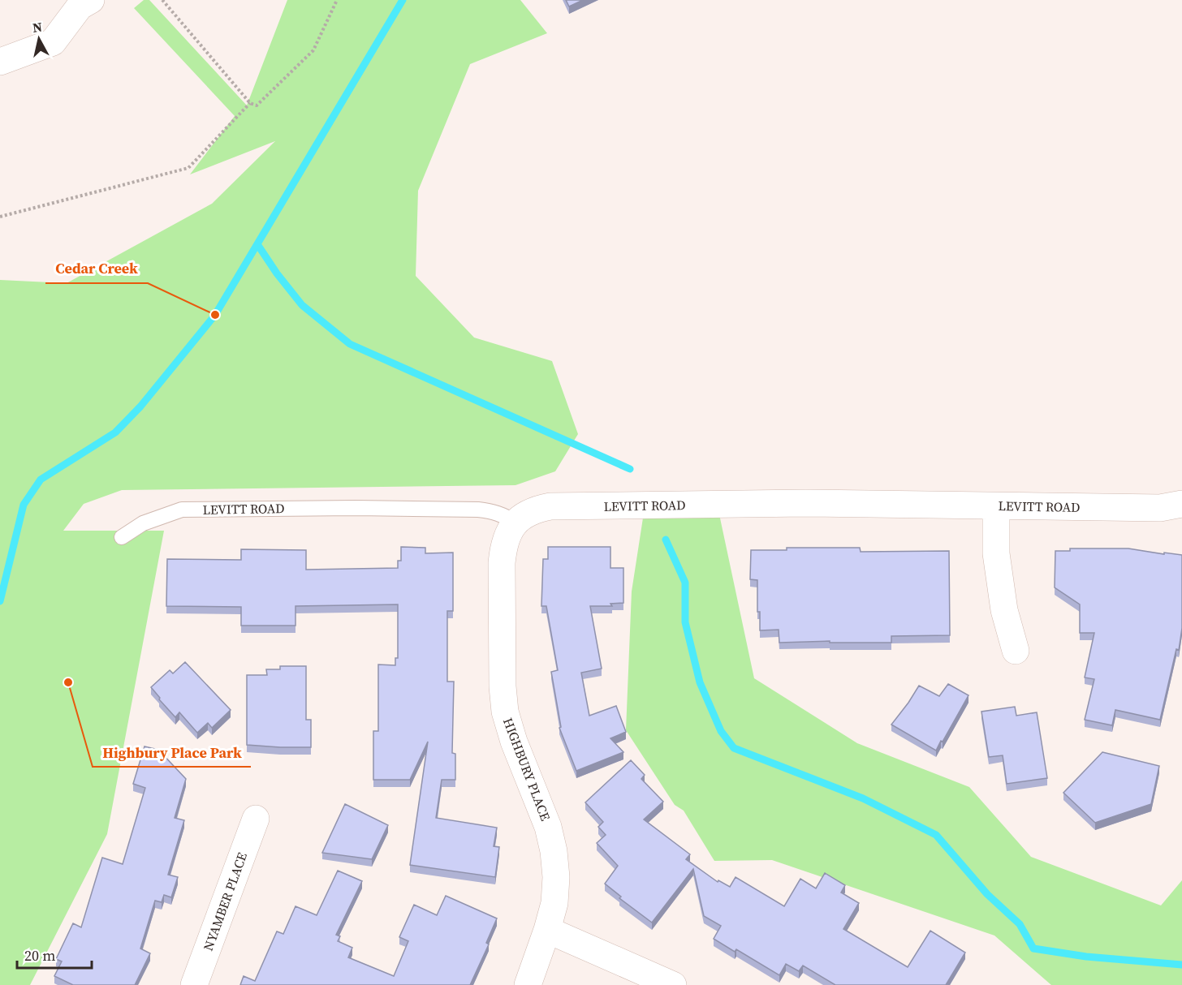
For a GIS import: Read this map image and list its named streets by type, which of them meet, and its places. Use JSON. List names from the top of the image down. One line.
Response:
{"streets":{"street":["LEVITT ROAD","HIGHBURY PLACE","NYAMBER PLACE"]},"crossings":[["LEVITT ROAD","HIGHBURY PLACE"]],"places":["Cedar Creek","Highbury Place Park"],"scale_bar":"20 m","north":"top"}
